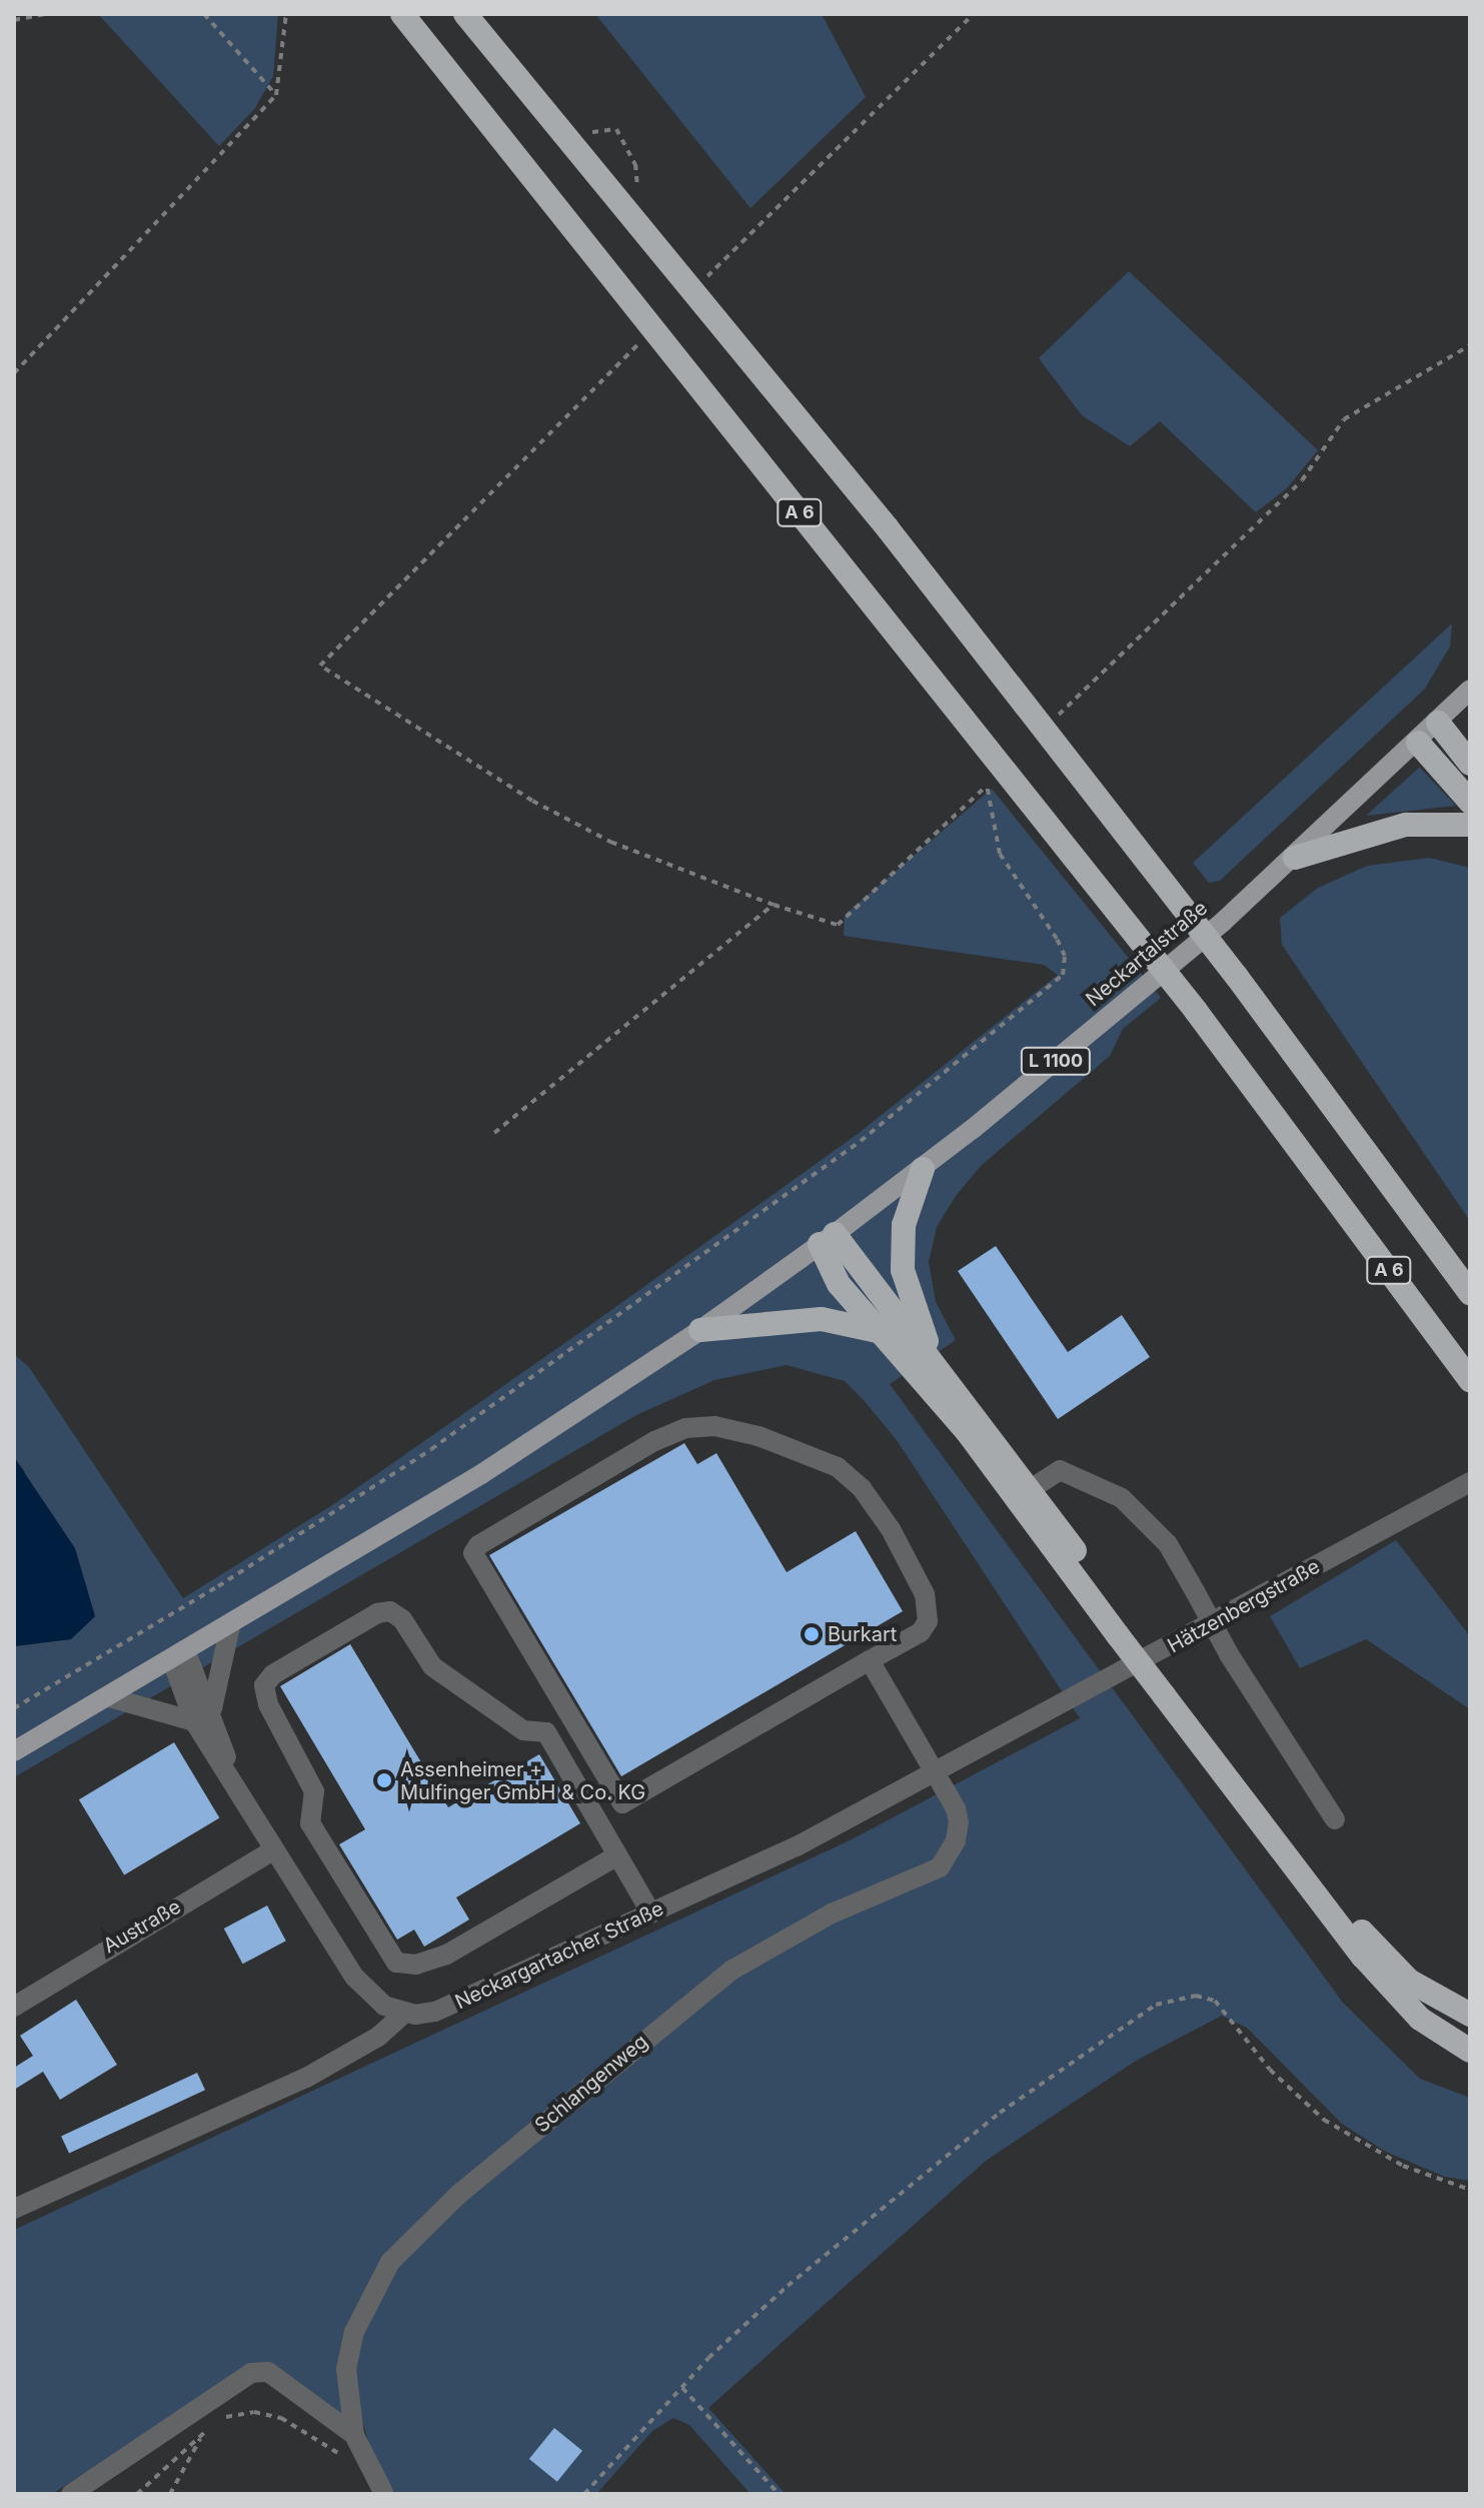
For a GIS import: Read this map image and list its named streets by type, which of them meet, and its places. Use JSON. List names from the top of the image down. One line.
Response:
{"streets":{"highway":["A 6"],"main road":["Neckartalstraße","L 1100"],"street":["Hätzenbergstraße","Austraße","Neckargartacher Straße","Schlangenweg"]},"crossings":[["Neckartalstraße","L 1100"],["Hätzenbergstraße","Neckargartacher Straße"],["Neckargartacher Straße","Schlangenweg"]],"places":["Burkart","Assenheimer + Mulfinger GmbH & Co. KG"]}
